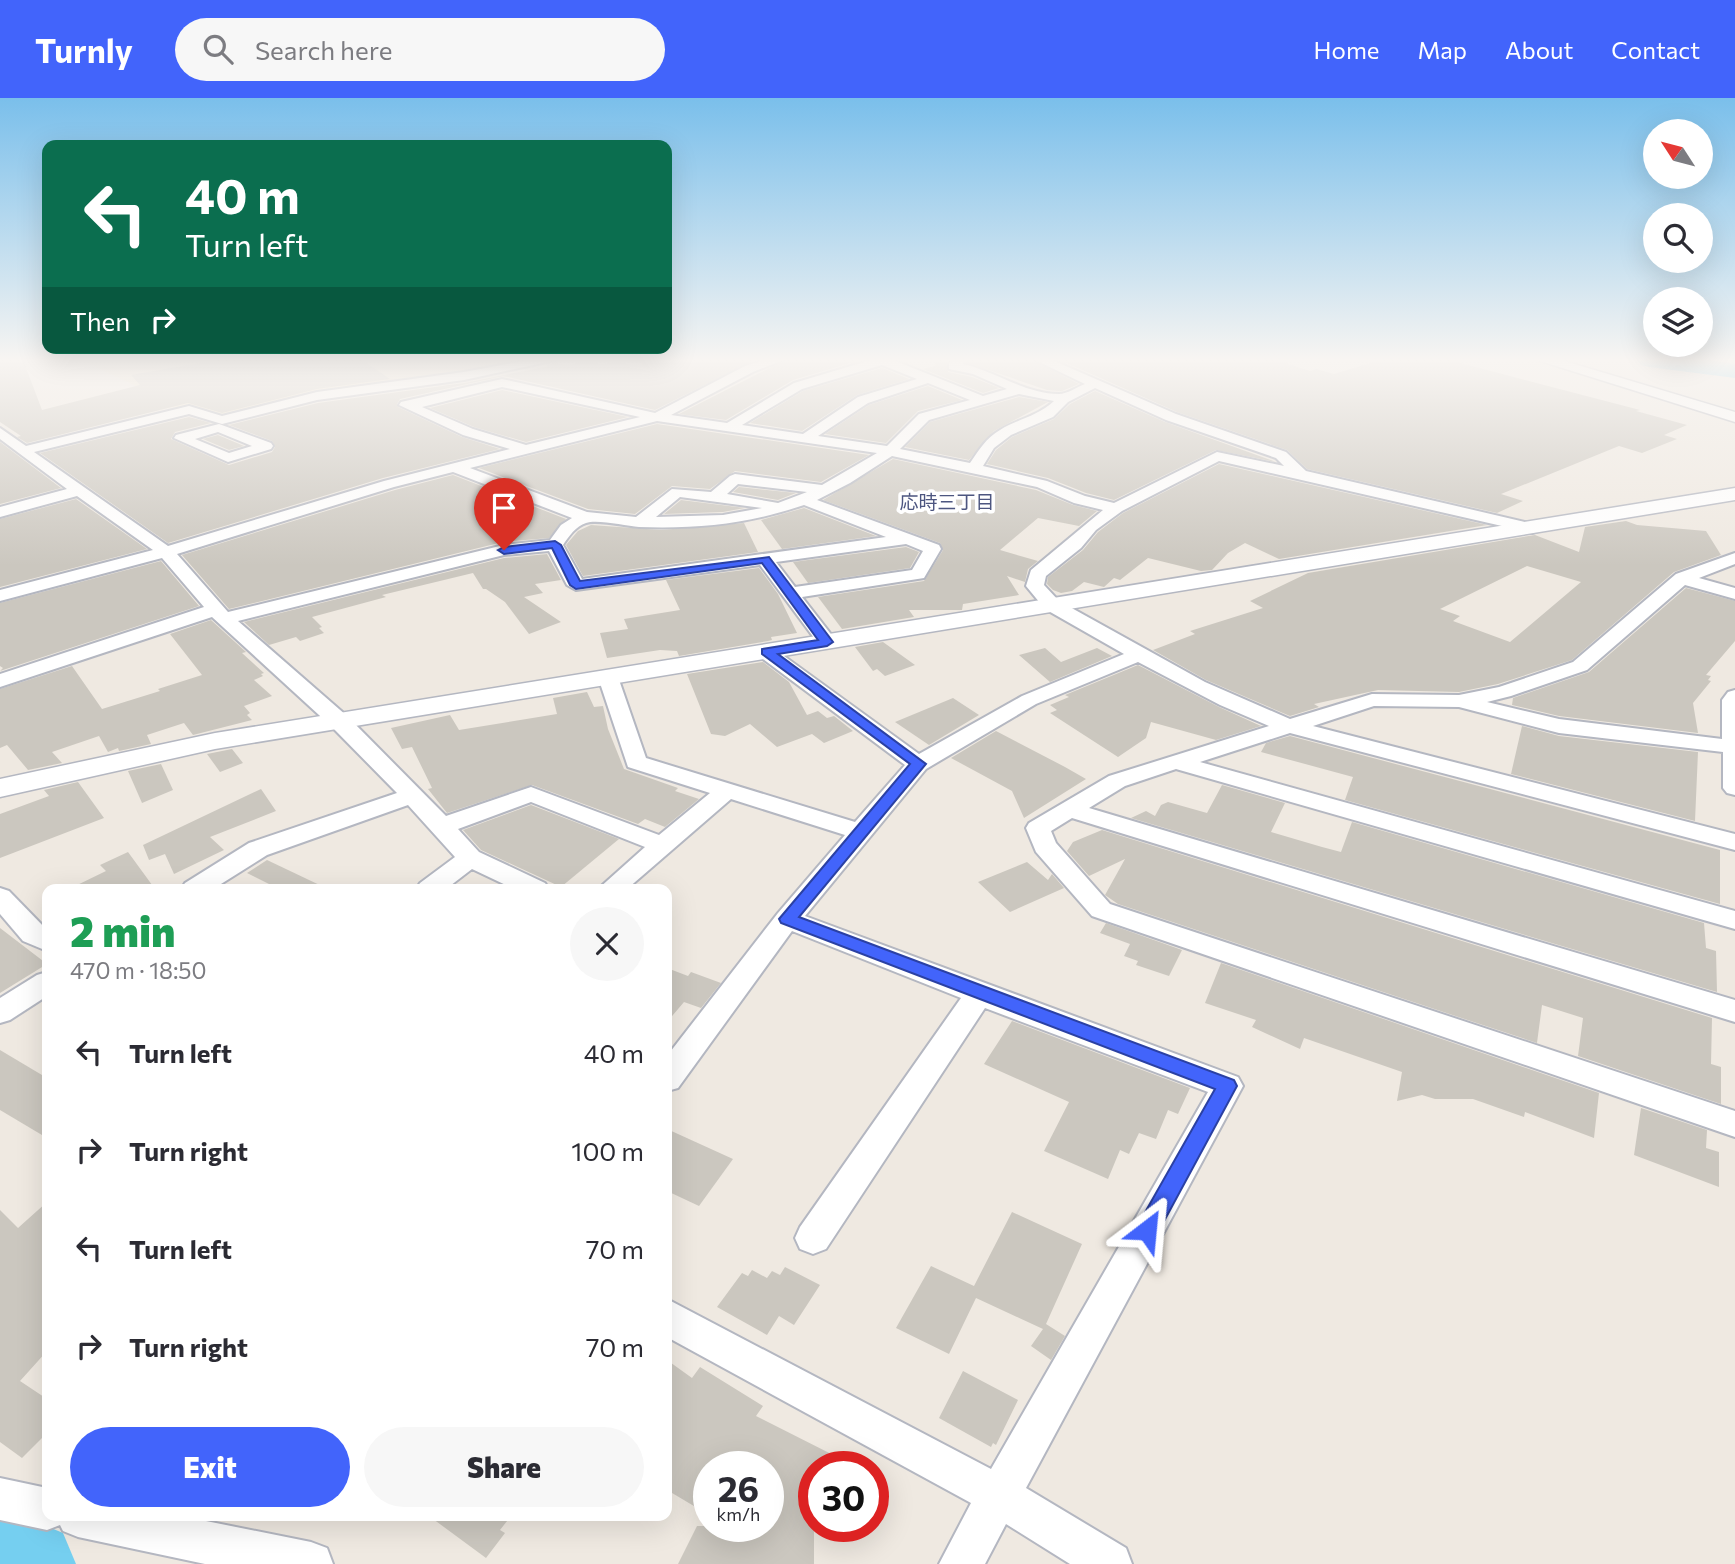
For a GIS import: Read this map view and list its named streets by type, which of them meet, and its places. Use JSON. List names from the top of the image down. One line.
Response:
{"districts":["応時三丁目"],"north":"top left","page":{"header":"Turnly","search":"Search here","nav":["Home","Map","About","Contact"],"turn":["40 m","Turn left"],"then":"Then","heading":["2 min","470 m · 18:50"],"list":[{"name":"Turn left","value":"40 m"},{"name":"Turn right","value":"100 m"},{"name":"Turn left","value":"70 m"},{"name":"Turn right","value":"70 m"}],"buttons":["Exit","Share"],"speed":"26 km/h","limit":"30"}}
